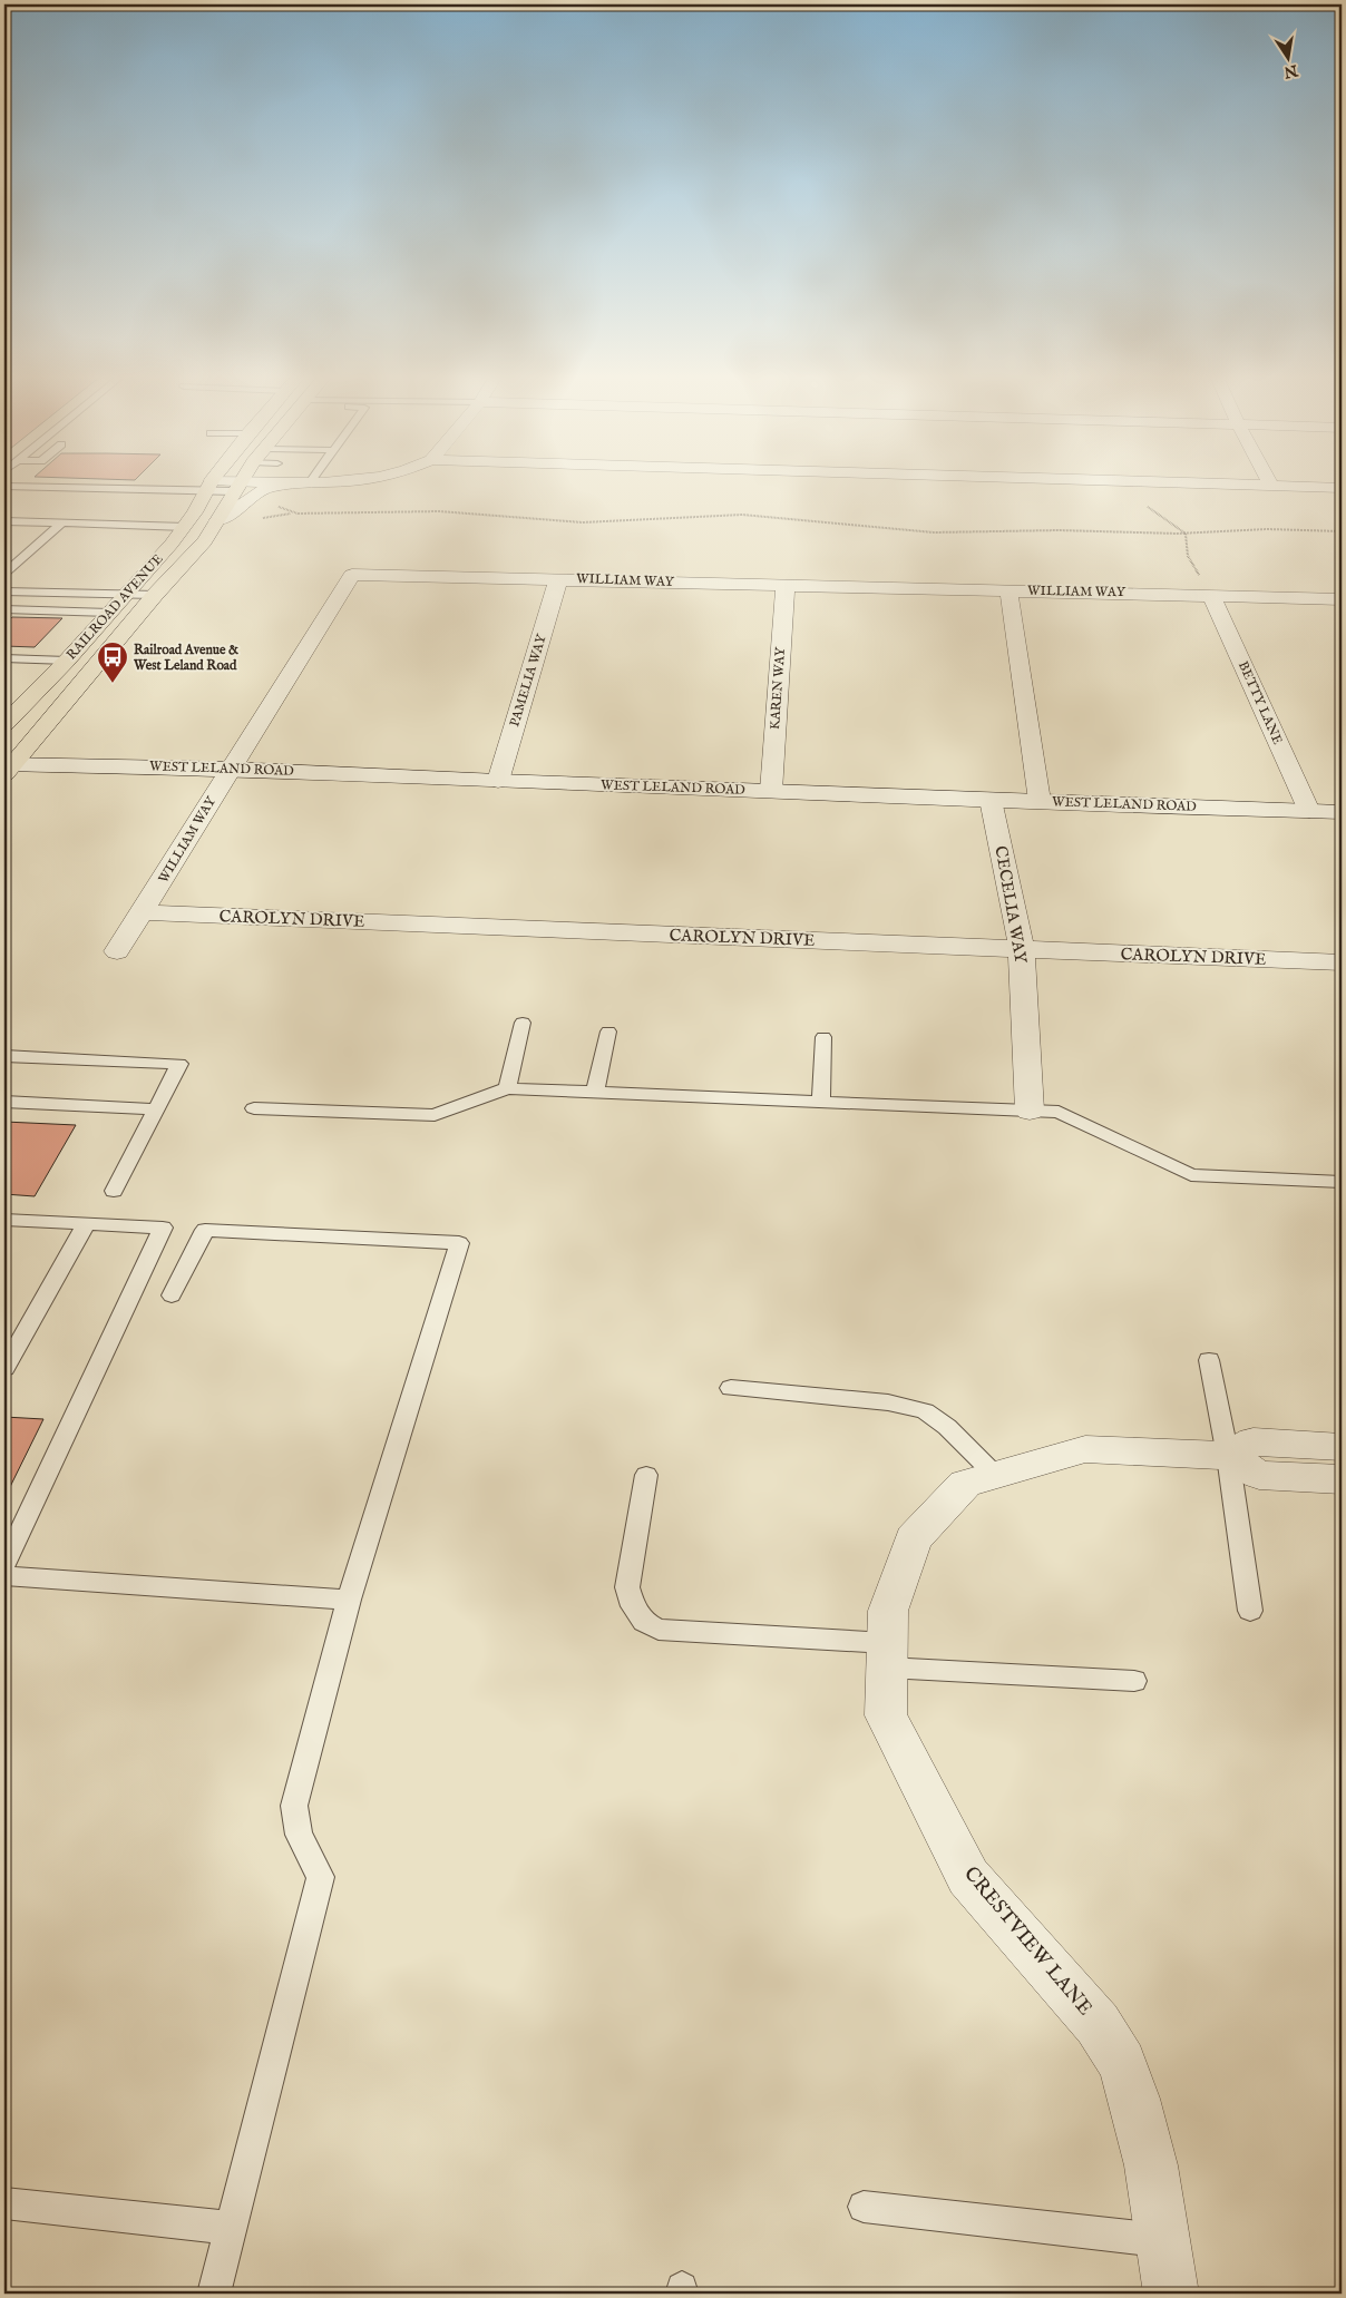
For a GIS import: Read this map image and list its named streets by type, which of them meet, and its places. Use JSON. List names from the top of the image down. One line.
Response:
{"streets":{"highway":["RAILROAD AVENUE"],"street":["WILLIAM WAY","PAMELIA WAY","KAREN WAY","BETTY LANE","WEST LELAND ROAD","CECELIA WAY","CAROLYN DRIVE","CRESTVIEW LANE"]},"crossings":[["WILLIAM WAY","PAMELIA WAY"],["WILLIAM WAY","KAREN WAY"],["WILLIAM WAY","BETTY LANE"],["WILLIAM WAY","WEST LELAND ROAD"],["WILLIAM WAY","CAROLYN DRIVE"],["RAILROAD AVENUE","WEST LELAND ROAD"],["PAMELIA WAY","WEST LELAND ROAD"],["KAREN WAY","WEST LELAND ROAD"],["BETTY LANE","WEST LELAND ROAD"],["WEST LELAND ROAD","CECELIA WAY"],["CECELIA WAY","CAROLYN DRIVE"]],"places":{"bus stop":["Railroad Avenue & West Leland Road"]},"north":"bottom"}
